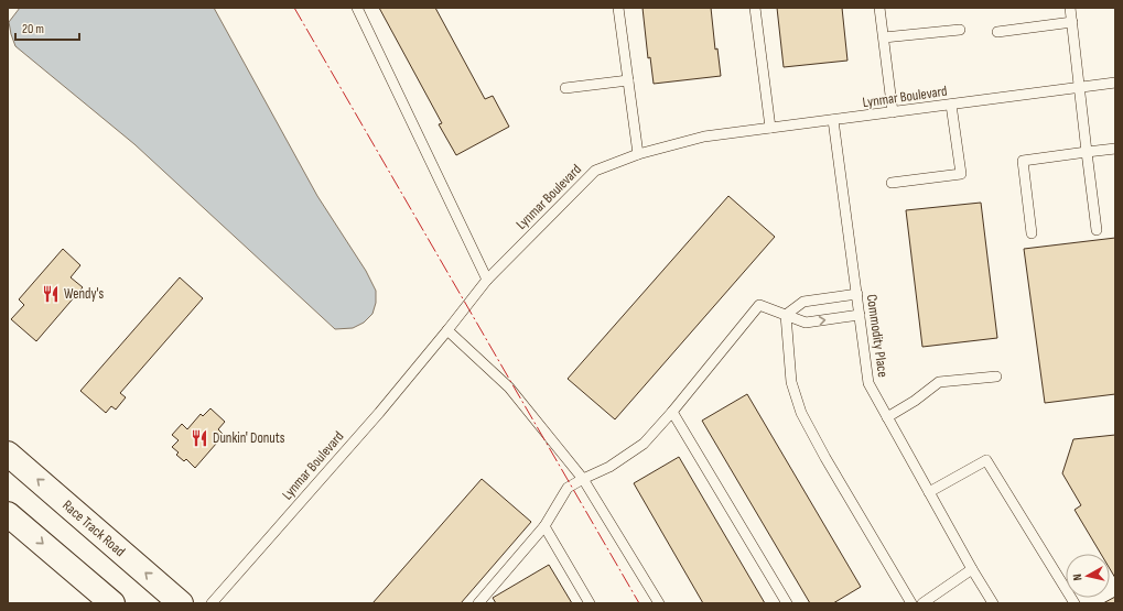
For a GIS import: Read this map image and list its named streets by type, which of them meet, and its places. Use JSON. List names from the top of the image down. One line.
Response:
{"streets":{"main road":["Race Track Road"],"lane":["Lynmar Boulevard","Commodity Place"]},"crossings":[["Lynmar Boulevard","Commodity Place"]],"places":{"restaurant":["Wendy's","Dunkin' Donuts"]},"scale_bar":"20 m","north":"left"}
